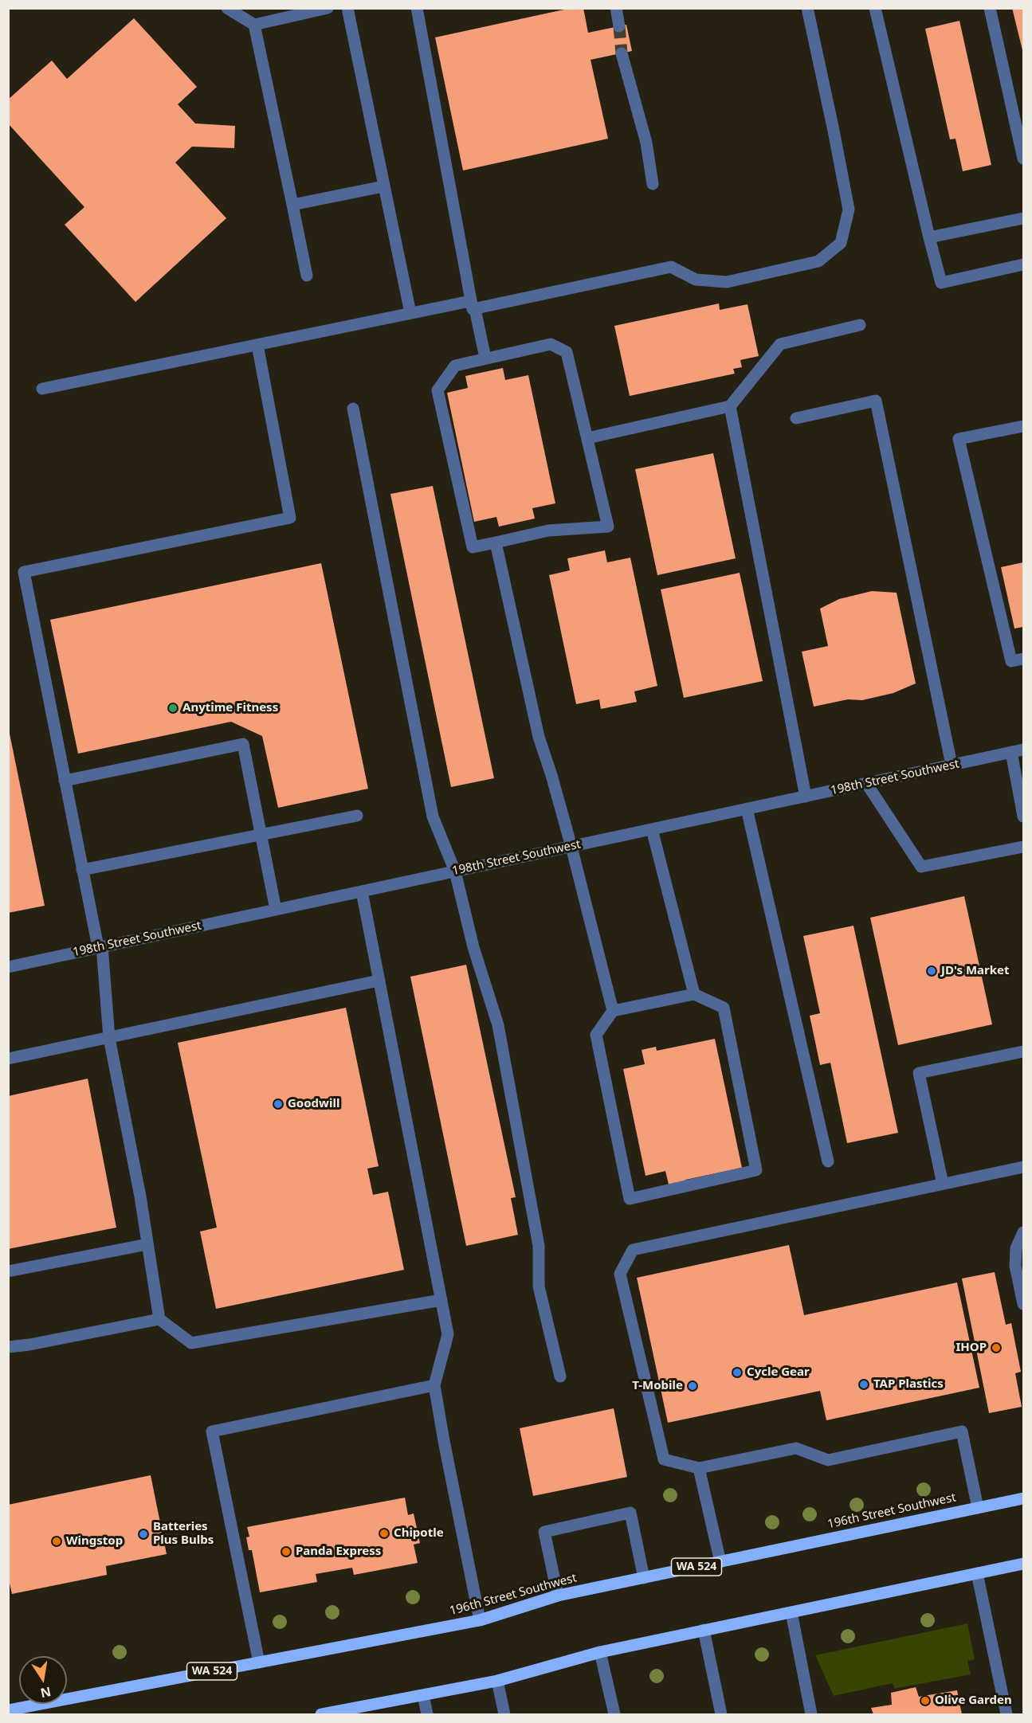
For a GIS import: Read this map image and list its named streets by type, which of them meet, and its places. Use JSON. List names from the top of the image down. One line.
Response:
{"streets":{"main road":["196th Street Southwest","WA 524"],"street":["198th Street Southwest"]},"places":["Anytime Fitness","JD's Market","Goodwill","IHOP","Cycle Gear","TAP Plastics","T-Mobile","Chipotle","Batteries Plus Bulbs","Wingstop","Panda Express","Olive Garden"],"north":"bottom"}
